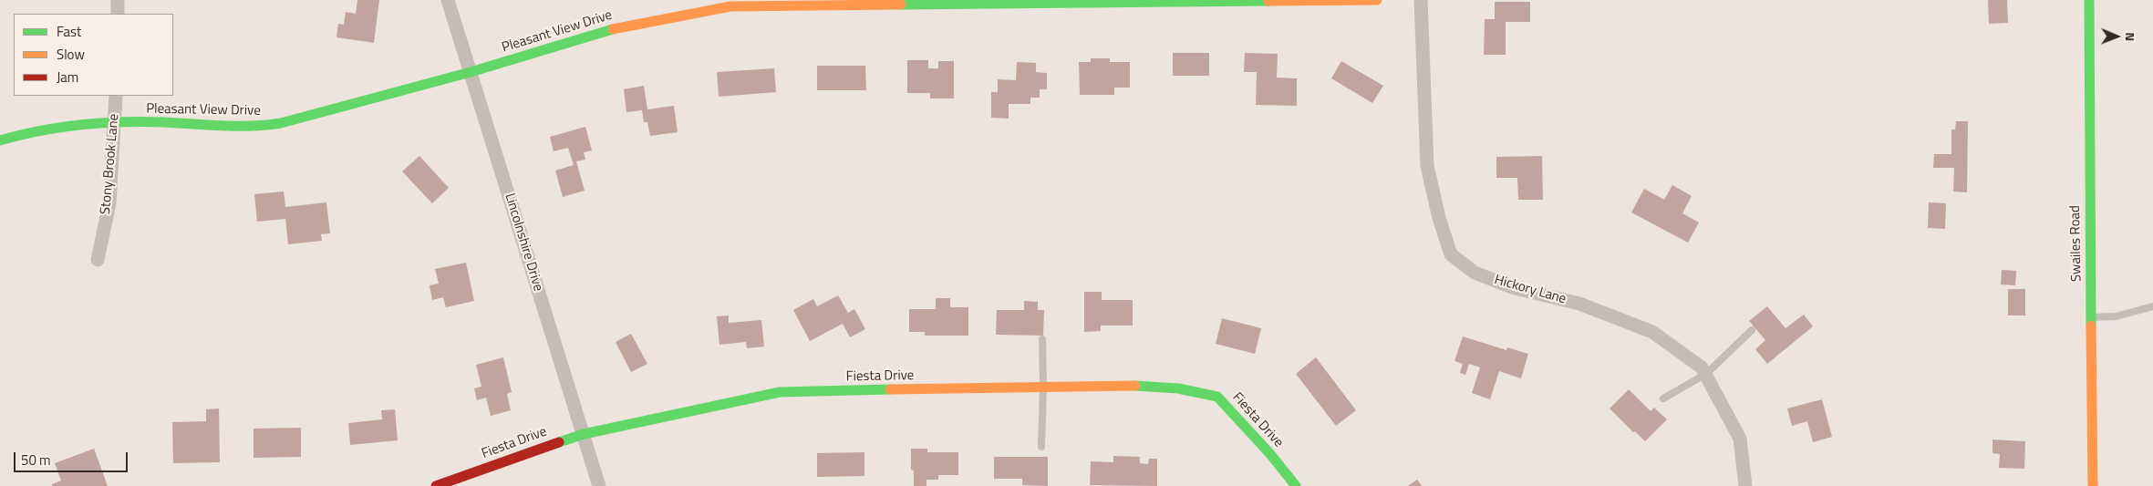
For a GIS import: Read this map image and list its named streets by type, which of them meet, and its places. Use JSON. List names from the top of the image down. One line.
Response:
{"streets":{"street":["Pleasant View Drive","Stony Brook Lane","Lincolnshire Drive","Swailes Road","Hickory Lane","Fiesta Drive"]},"crossings":[["Pleasant View Drive","Stony Brook Lane"],["Pleasant View Drive","Lincolnshire Drive"],["Lincolnshire Drive","Fiesta Drive"]],"legend":["Fast","Slow","Jam"],"scale_bar":"50 m","north":"right"}
